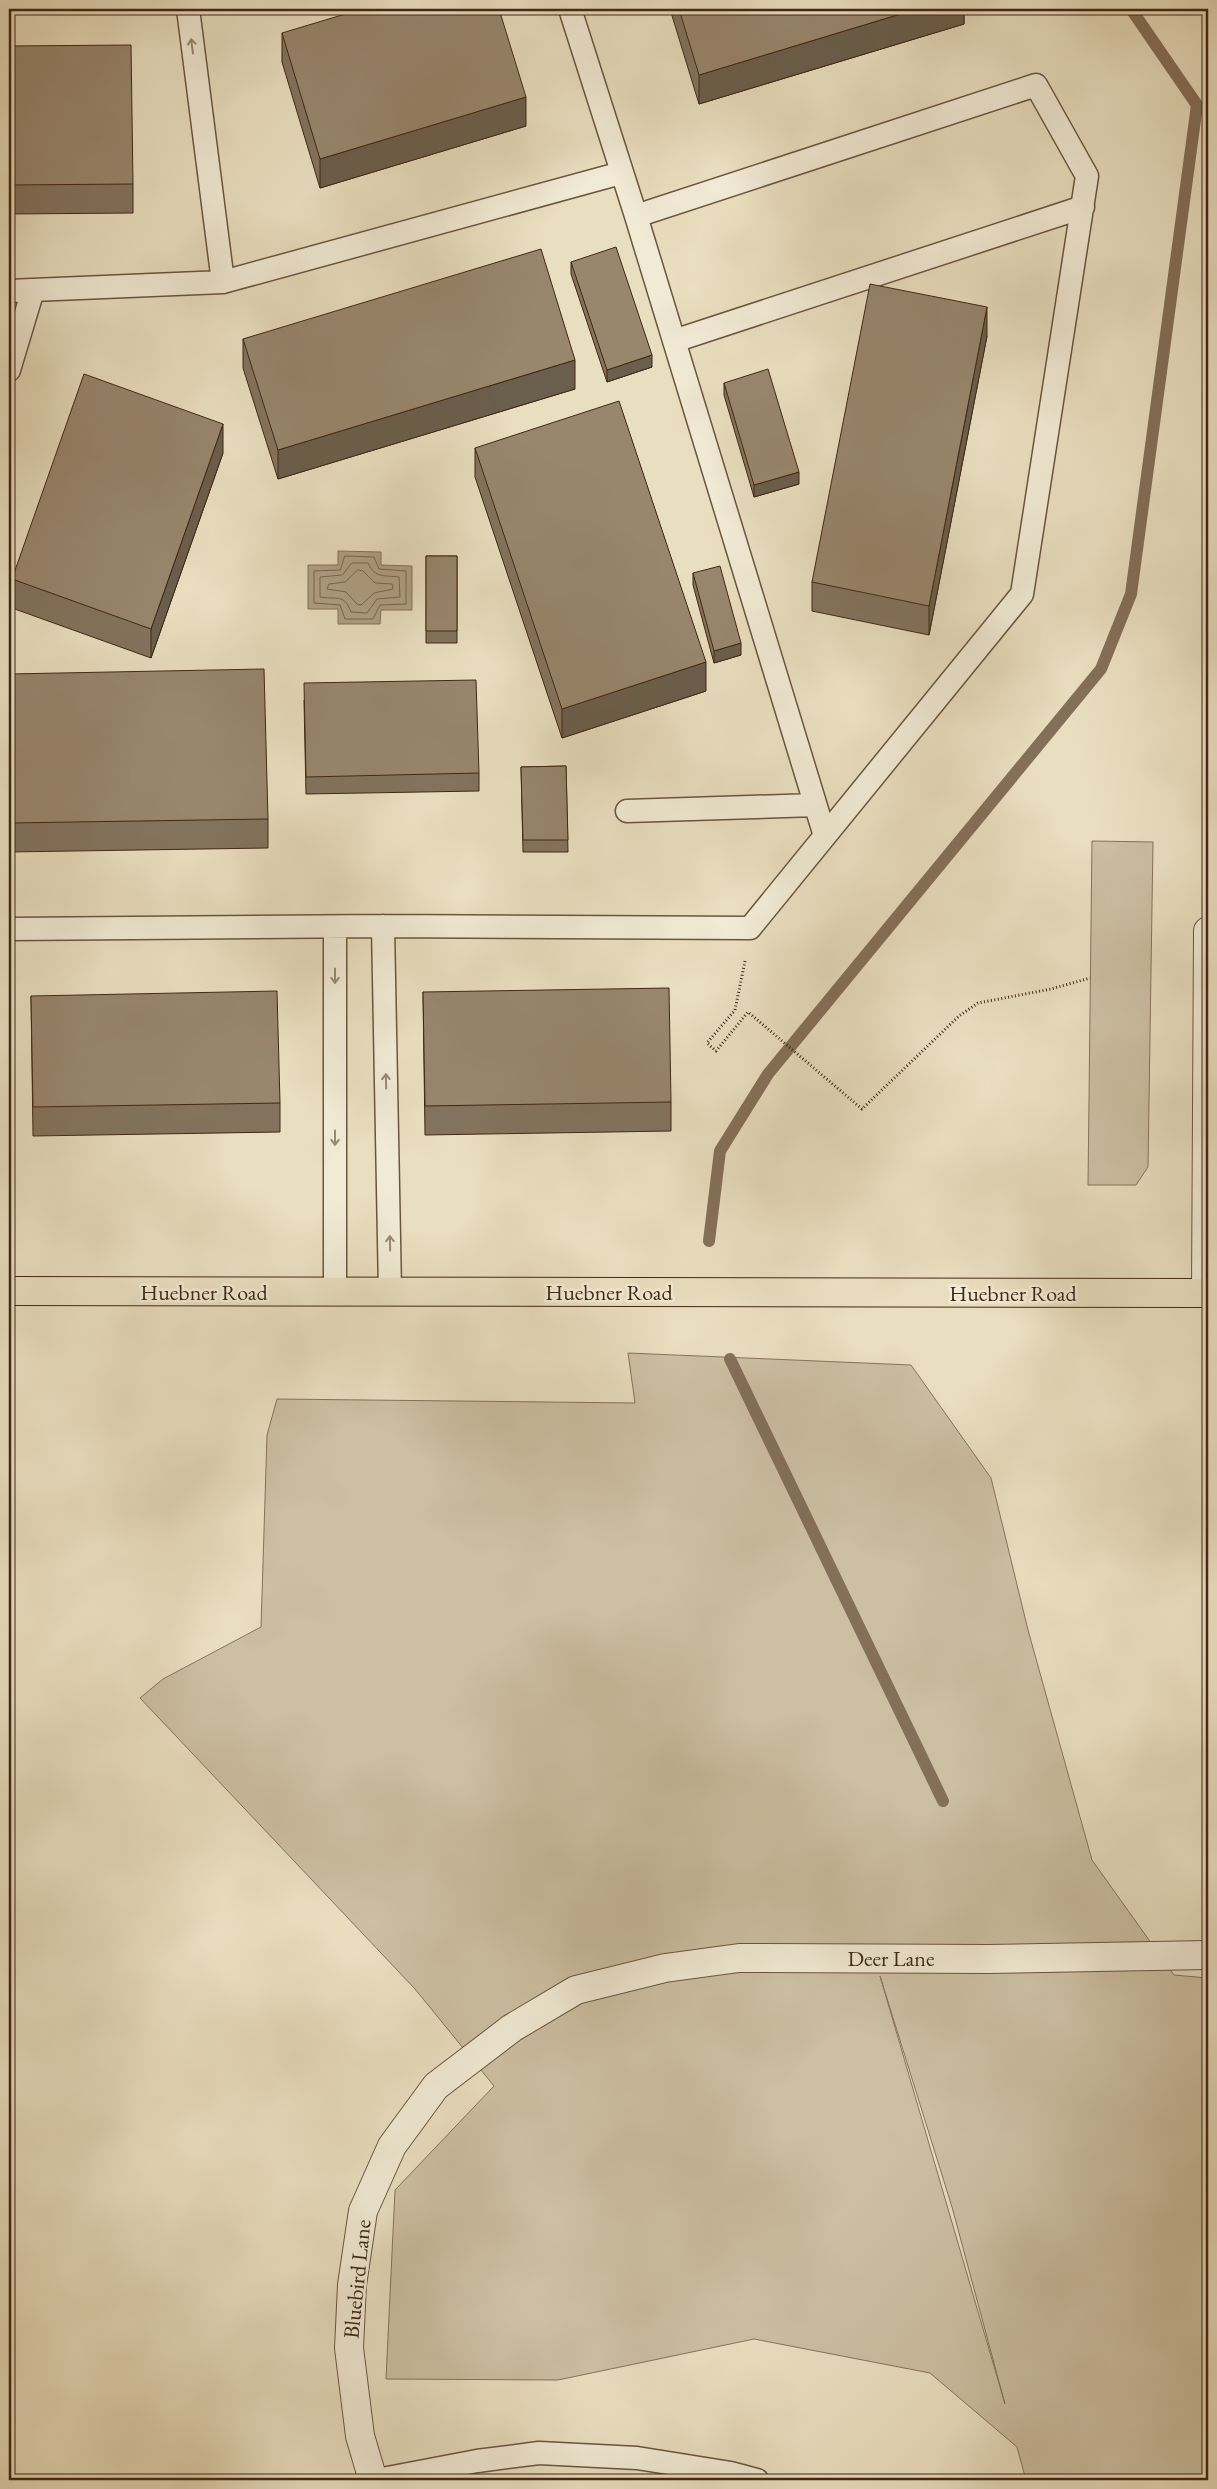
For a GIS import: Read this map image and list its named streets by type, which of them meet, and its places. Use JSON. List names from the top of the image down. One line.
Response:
{"streets":{"main road":["Huebner Road"],"street":["Deer Lane","Bluebird Lane"]},"crossings":[["Deer Lane","Bluebird Lane"]]}
